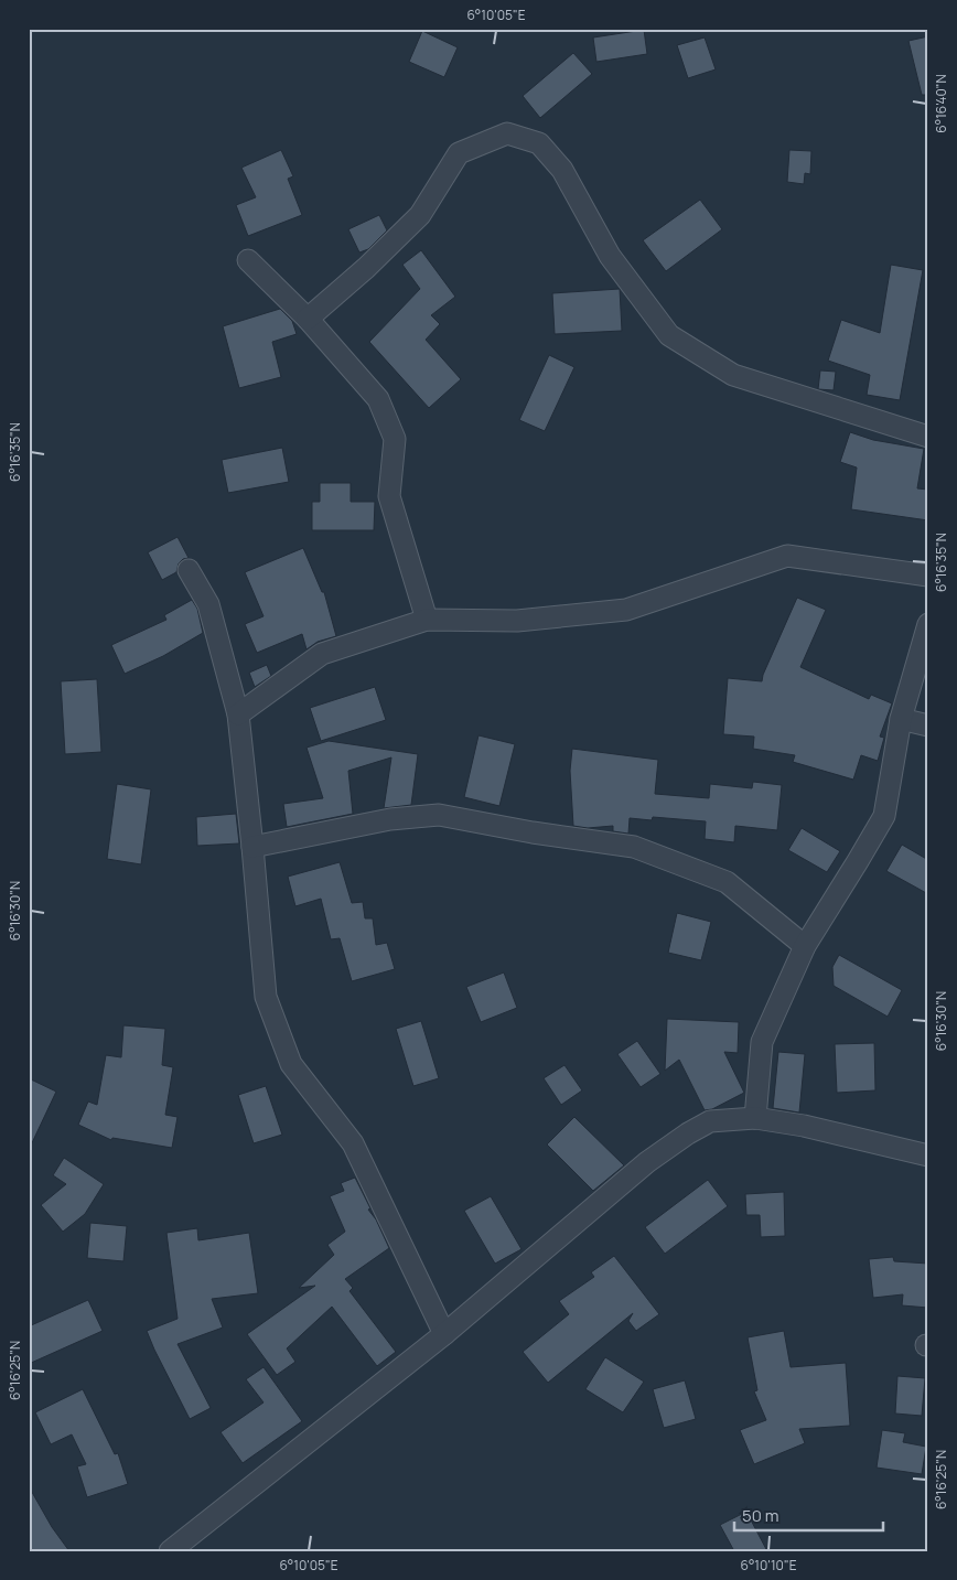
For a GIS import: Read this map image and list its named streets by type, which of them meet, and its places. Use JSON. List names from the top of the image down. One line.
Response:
{"scale_bar":"50 m","coordinates":["6°10'05\"E","6°16'40\"N","6°16'35\"N","6°16'30\"N","6°16'25\"N","6°10'10\"E"]}
